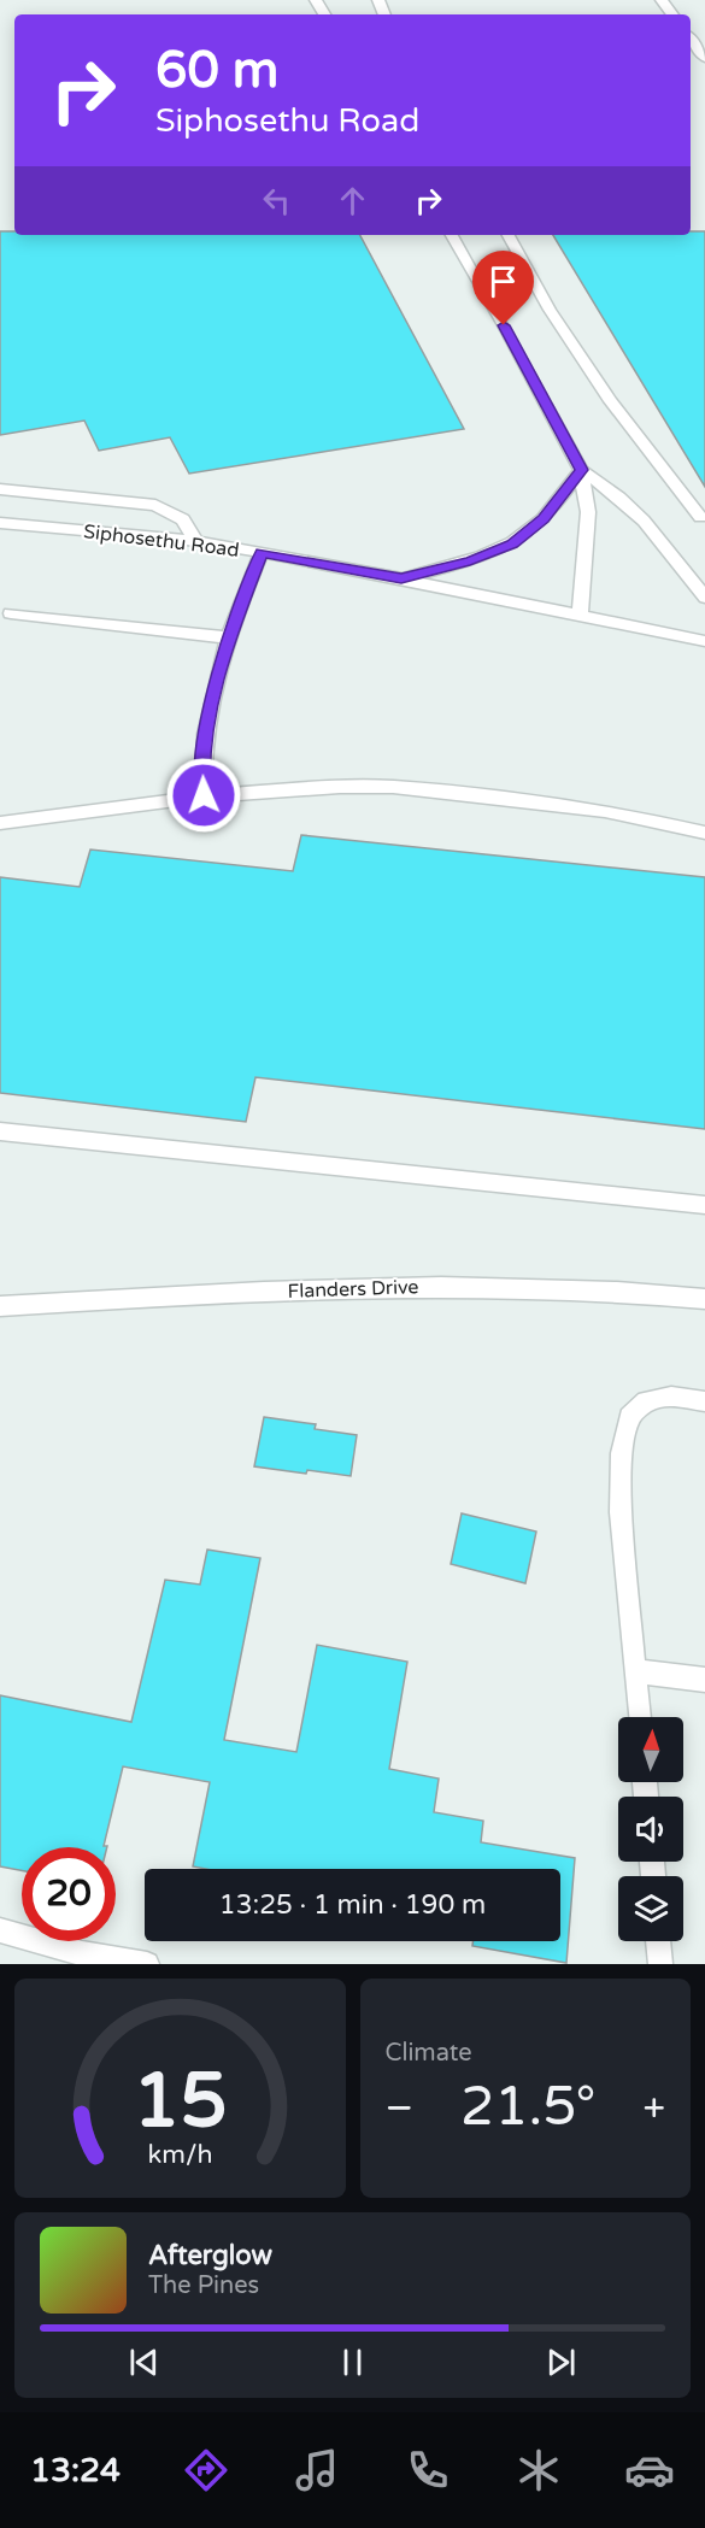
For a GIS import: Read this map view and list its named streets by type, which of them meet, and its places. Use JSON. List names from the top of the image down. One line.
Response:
{"streets":{"lane":["Siphosethu Road","Flanders Drive"]},"north":"top","page":{"turn":["60 m","Siphosethu Road"],"limit":"20","trip":"13:25 · 1 min · 190 m","tile":"Climate","heat":["−","21.5°","+"],"song":["Afterglow","The Pines"],"tabs":"13:24","gauge":["15","km/h"]}}
